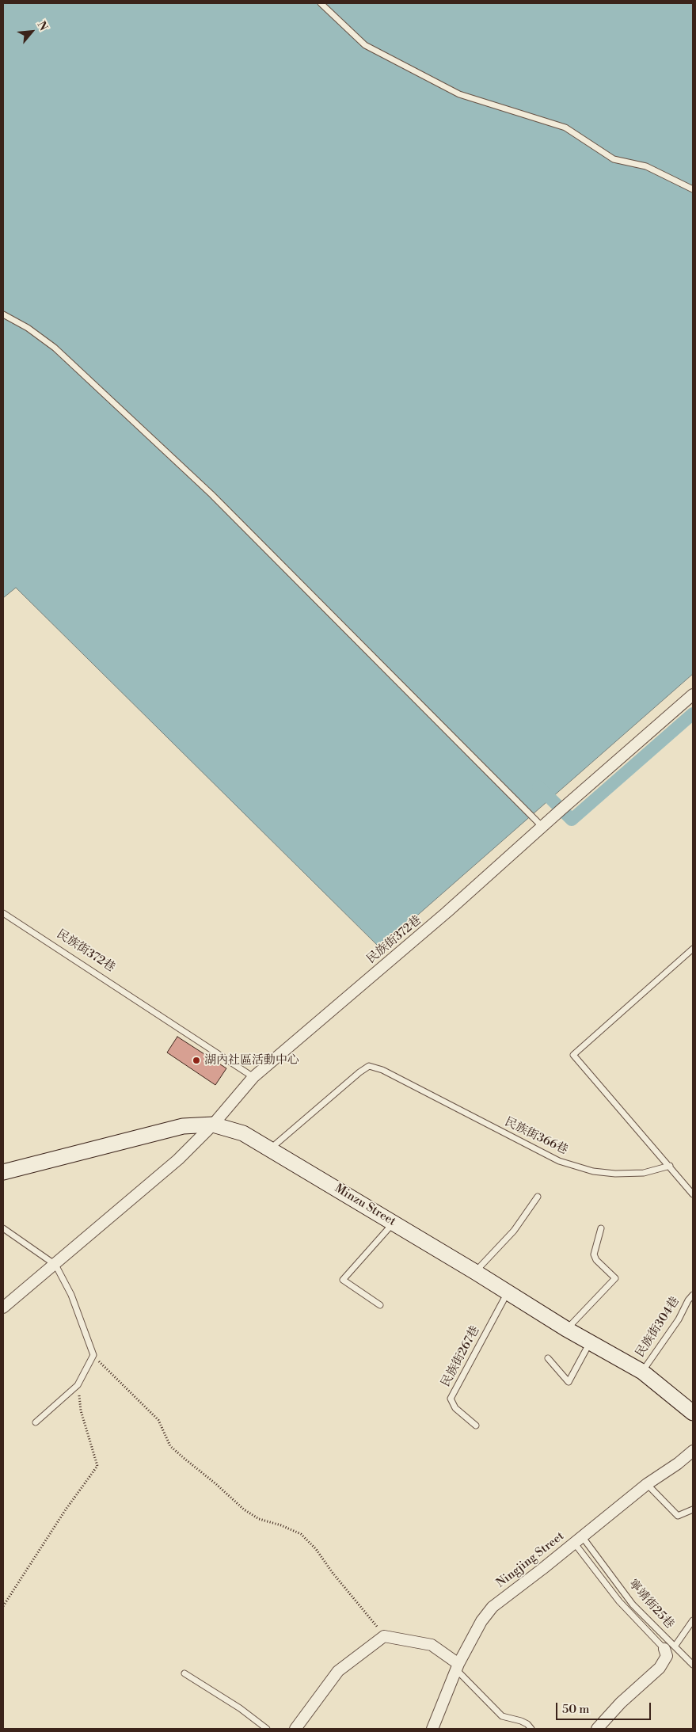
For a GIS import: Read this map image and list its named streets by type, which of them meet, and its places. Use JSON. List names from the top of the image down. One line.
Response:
{"streets":{"street":["民族街372巷","Minzu Street","Ningjing Street"],"lane":["民族街366巷","民族街304巷","民族街267巷","寧靖街25巷"]},"crossings":[["民族街372巷","Minzu Street"],["民族街366巷","Minzu Street"],["Minzu Street","民族街304巷"],["Minzu Street","民族街267巷"],["Ningjing Street","寧靖街25巷"]],"places":["湖內社區活動中心"],"scale_bar":"50 m","north":"top right"}
